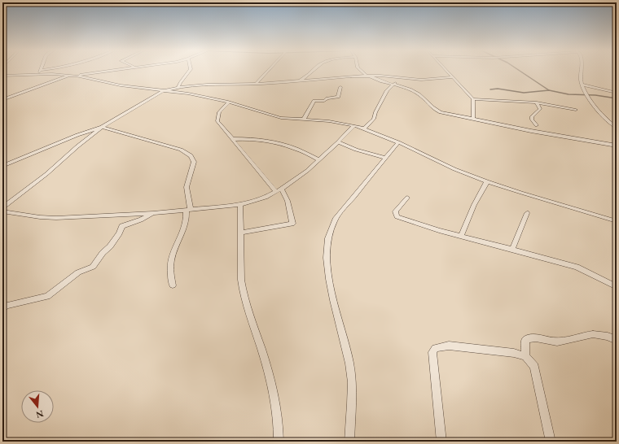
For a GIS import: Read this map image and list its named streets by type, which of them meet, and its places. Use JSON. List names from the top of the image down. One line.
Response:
{"north":"bottom"}
